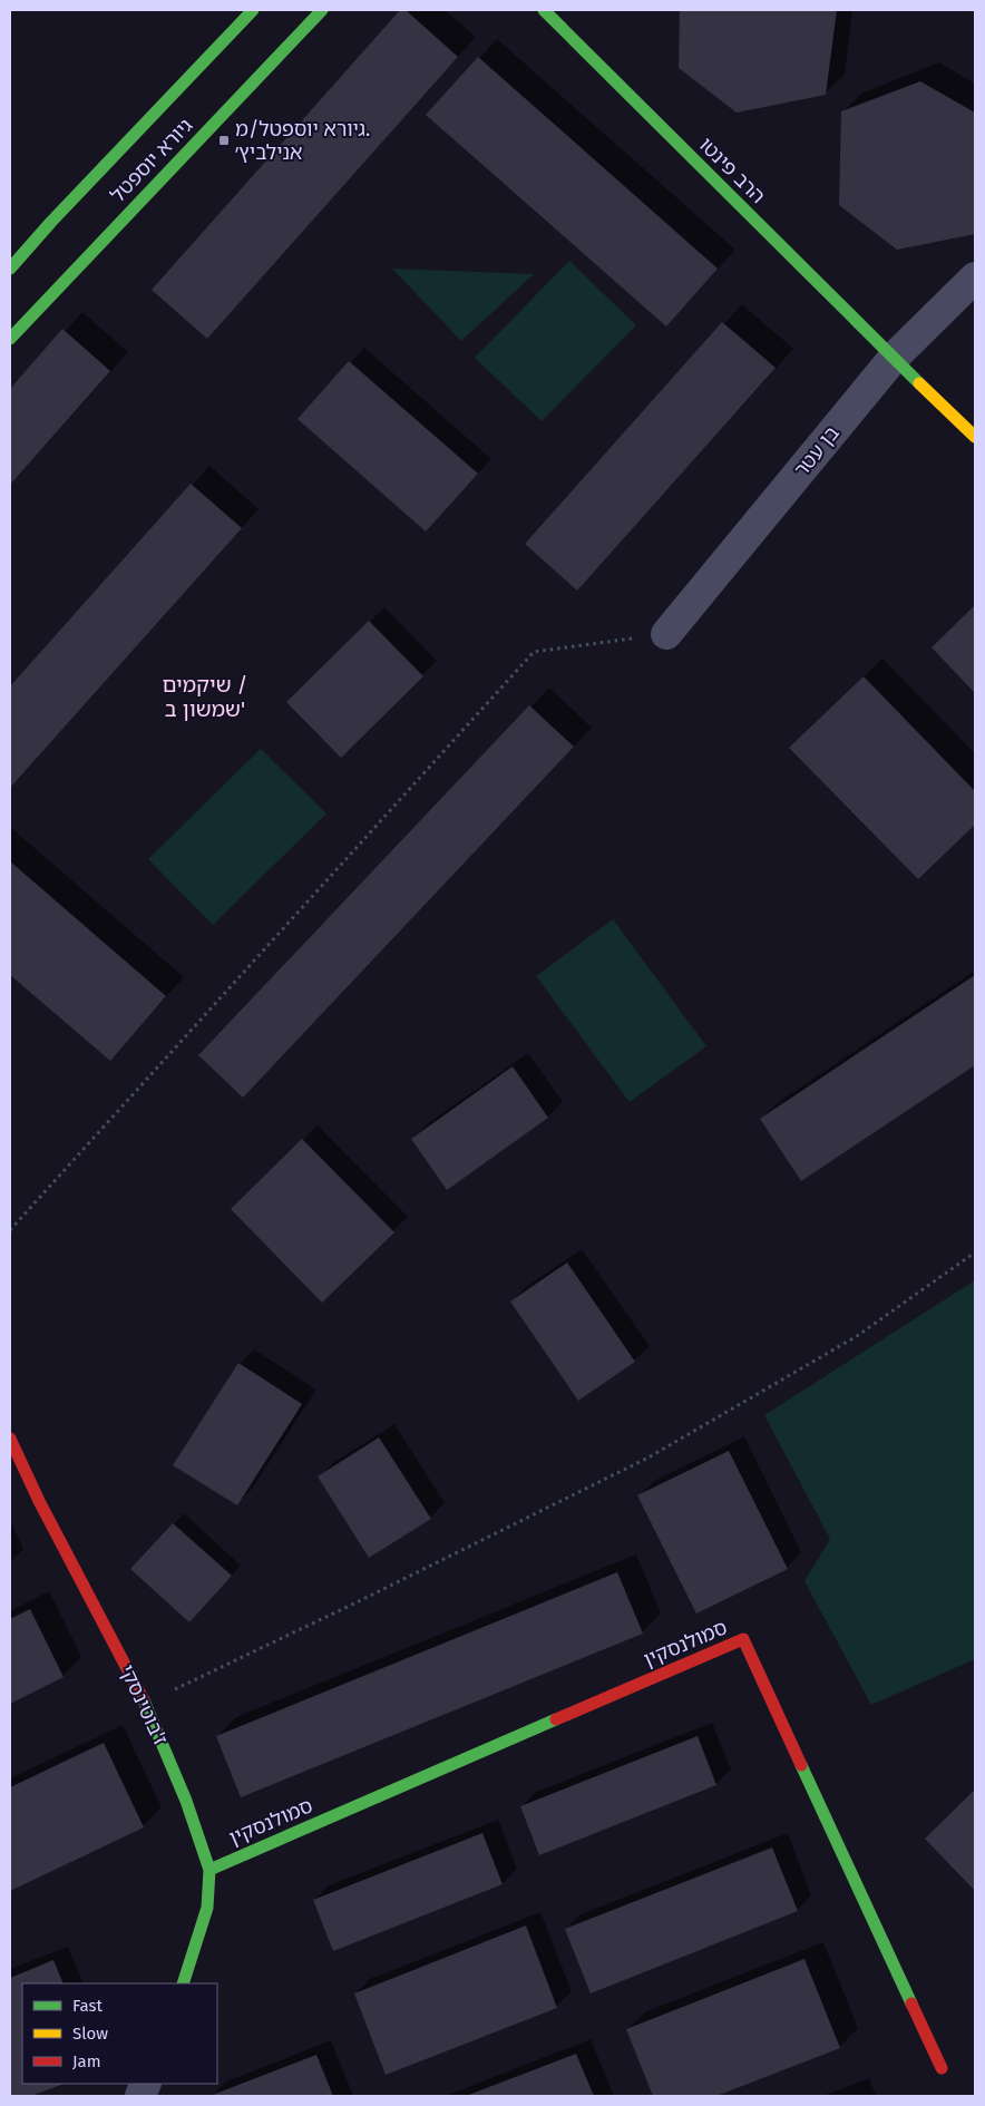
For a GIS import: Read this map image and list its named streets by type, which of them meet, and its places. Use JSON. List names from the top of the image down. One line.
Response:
{"streets":{"street":["גיורא יוספטל","הרב פינטו","בן עטר","סמולנסקין","ז'בוטינסקי"]},"crossings":[["הרב פינטו","בן עטר"],["סמולנסקין","ז'בוטינסקי"]],"districts":["שיקמים / שמשון ב'"],"places":{"transit":["גיורא יוספטל/מ. אנילביץ׳"]},"legend":["Fast","Slow","Jam"]}
